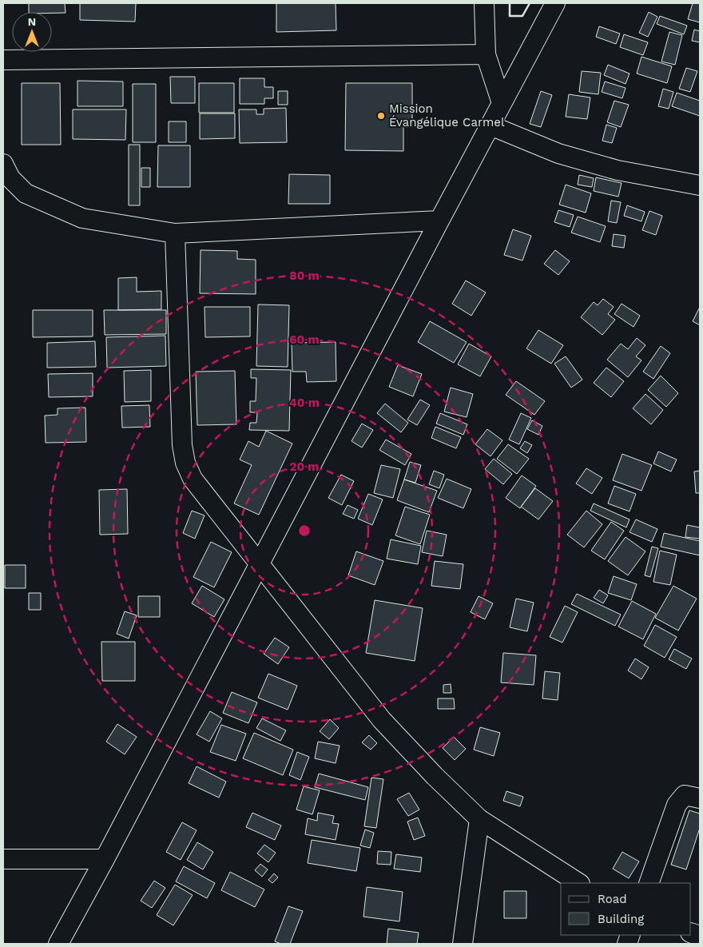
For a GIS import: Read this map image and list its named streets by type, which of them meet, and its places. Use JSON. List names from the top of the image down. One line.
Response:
{"places":["Mission Évangélique Carmel"],"legend":["Road","Building"],"north":"top","rings":["80 m","60 m","40 m","20 m"]}
